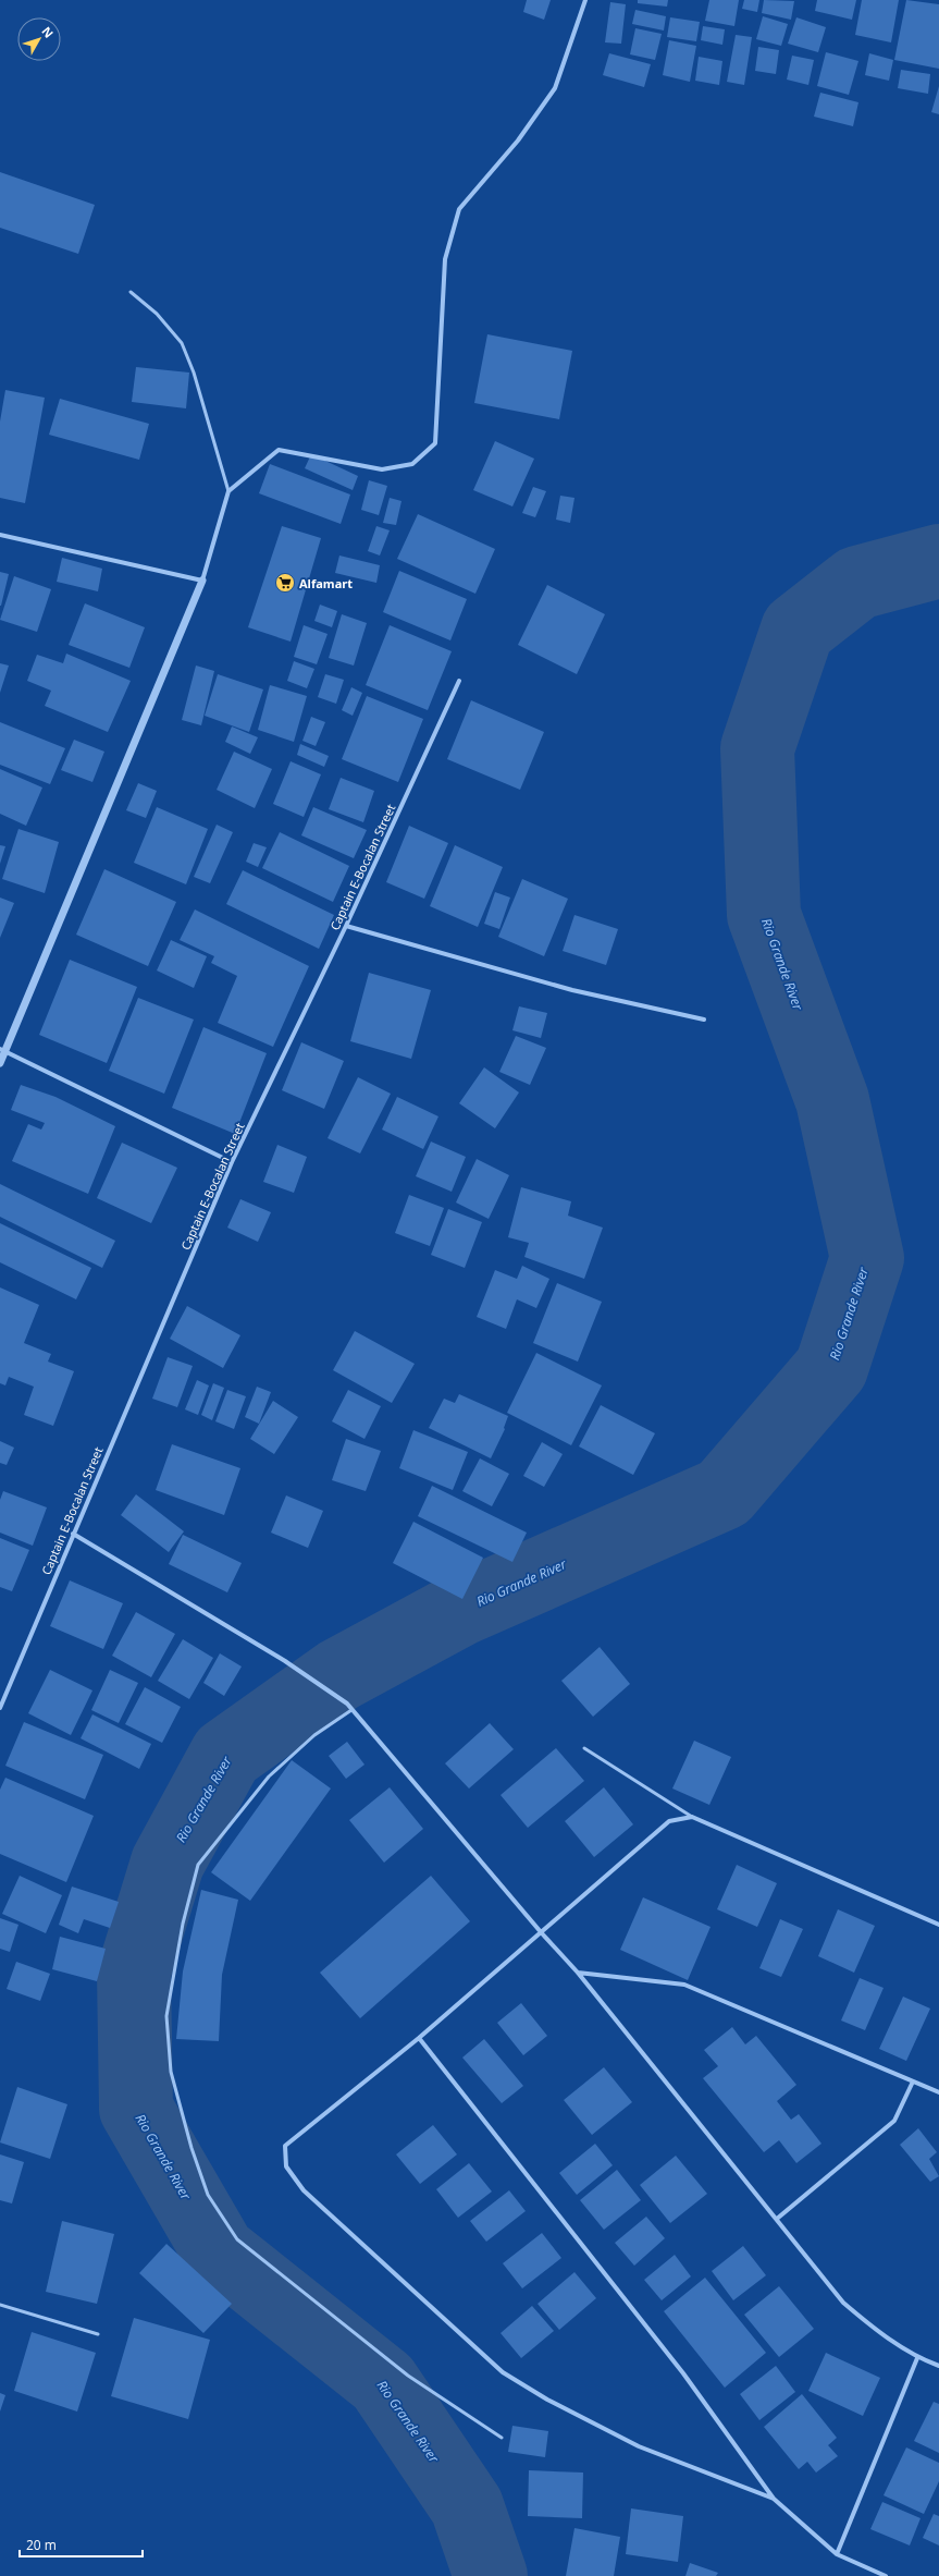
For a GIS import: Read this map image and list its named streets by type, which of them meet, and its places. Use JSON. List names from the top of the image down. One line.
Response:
{"streets":{"street":["Captain E-Bocalan Street"]},"water":["Rio Grande River"],"places":{"supermarket":["Alfamart"]},"scale_bar":"20 m","north":"top right"}
